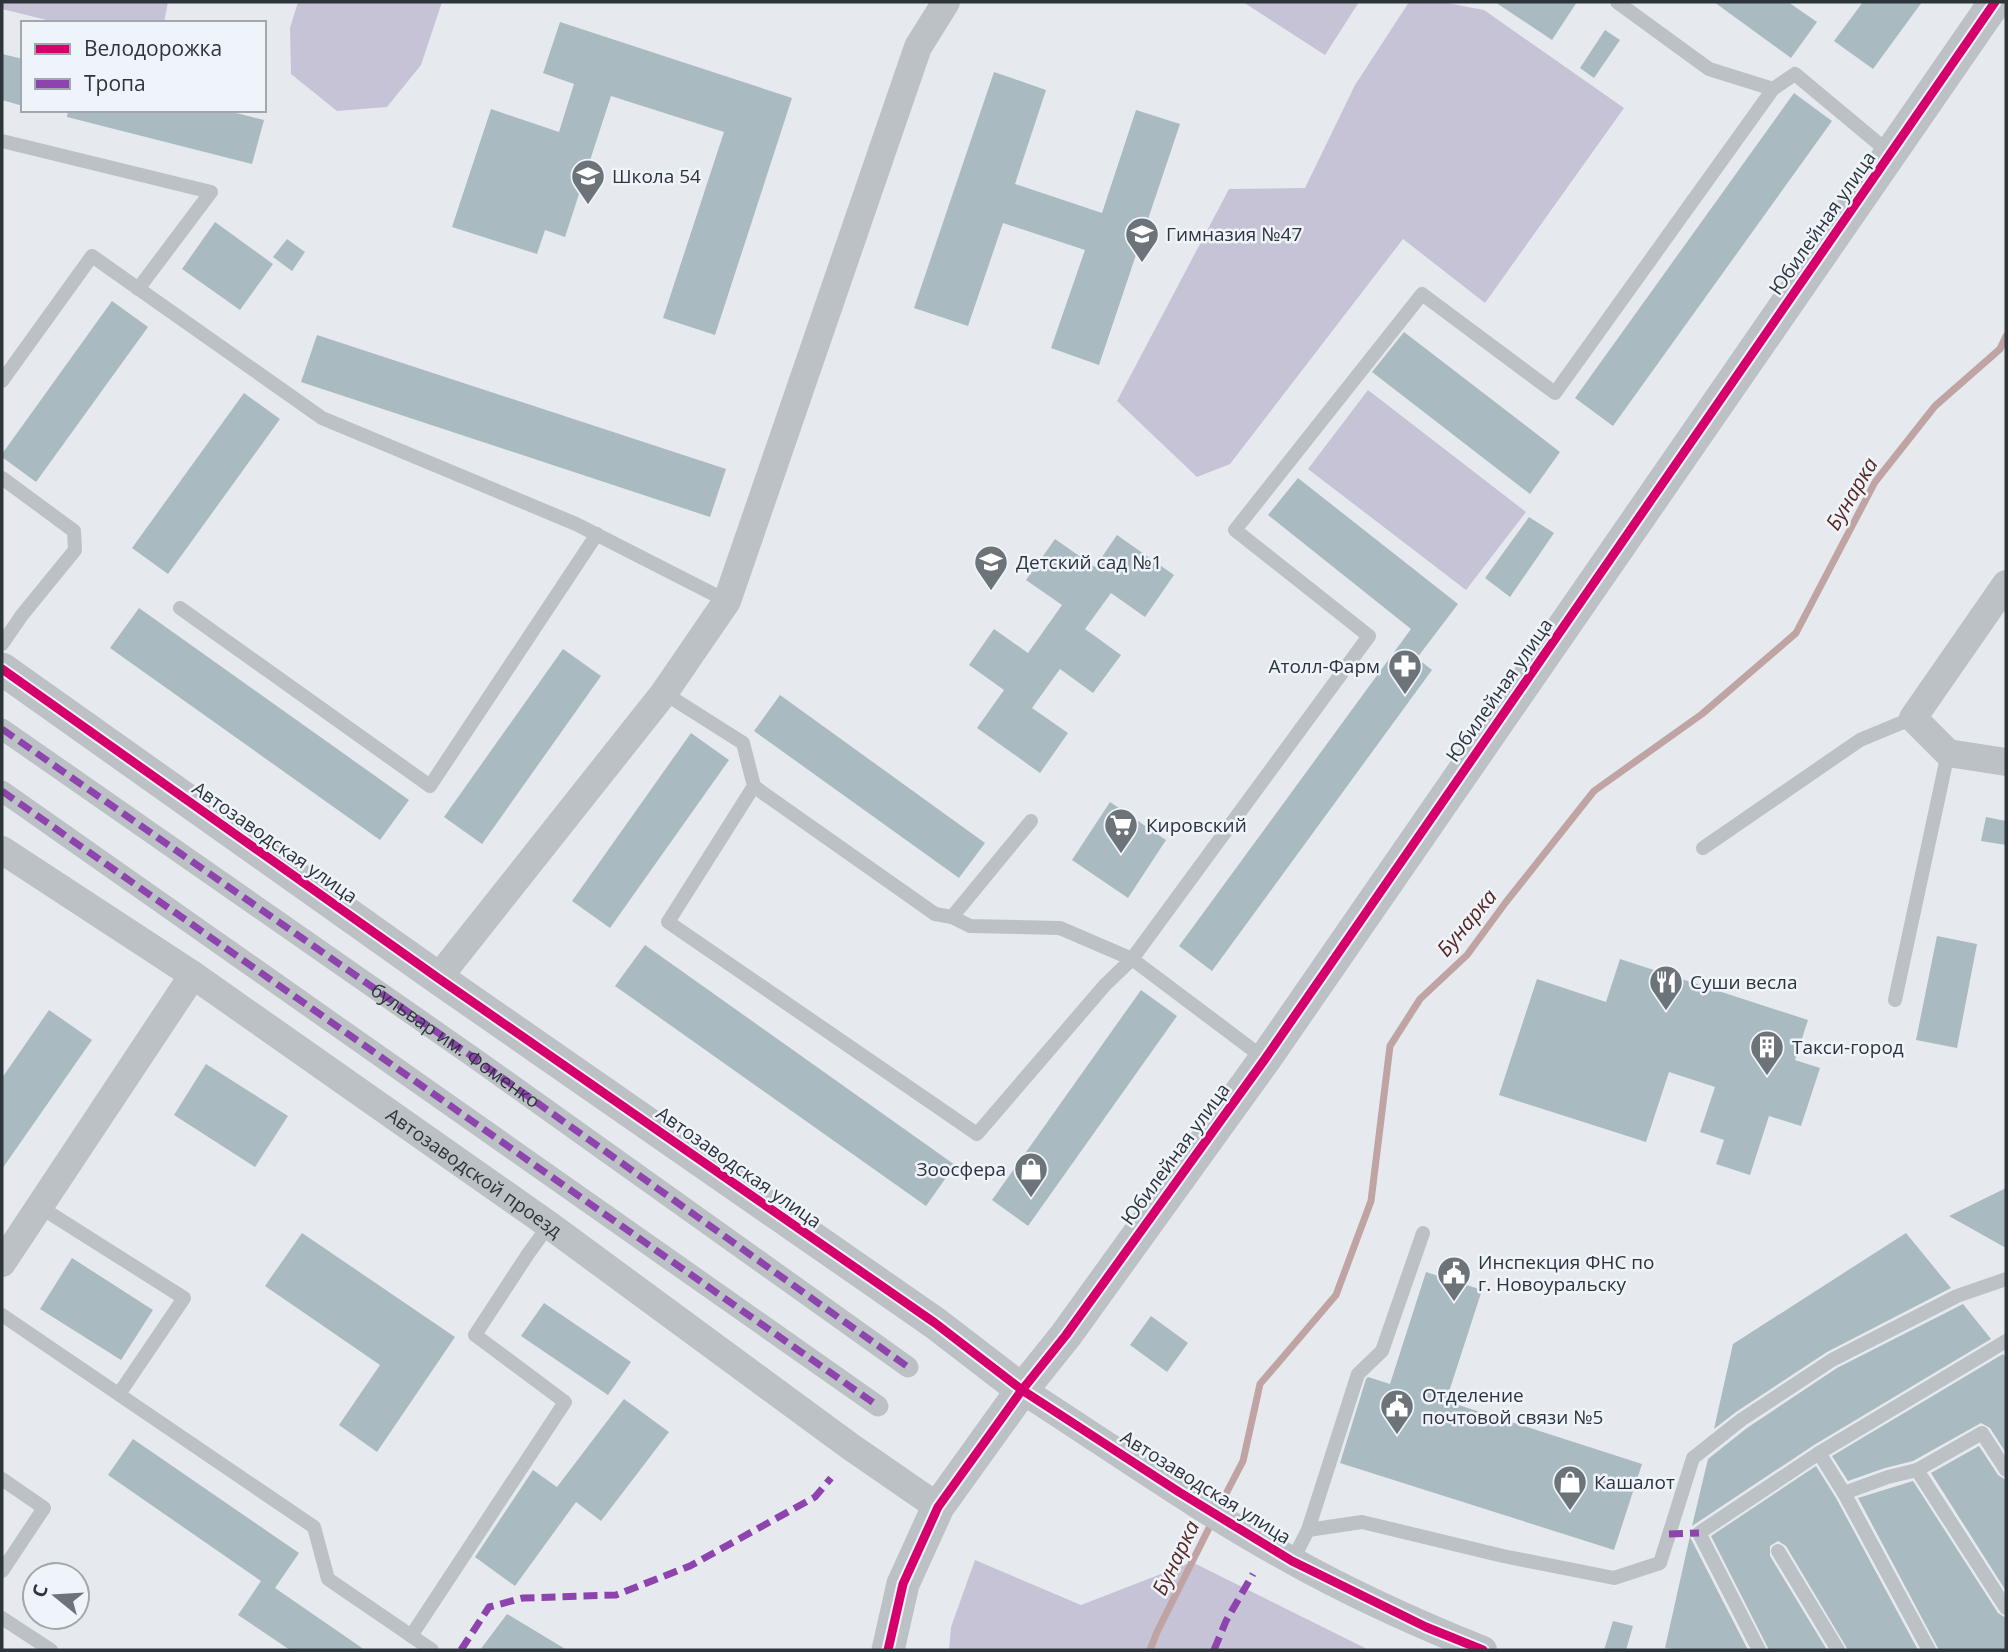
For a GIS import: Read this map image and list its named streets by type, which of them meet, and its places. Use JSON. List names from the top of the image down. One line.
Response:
{"streets":{"street":["Юбилейная улица","Автозаводская улица","бульвар им. Фоменко","Автозаводской проезд"]},"crossings":[["Юбилейная улица","Автозаводская улица"],["Юбилейная улица","Автозаводской проезд"]],"water":["Бунарка"],"places":{"school or university":["Школа 54","Гимназия №47","Детский сад №1"],"pharmacy":["Атолл-Фарм"],"supermarket":["Кировский"],"restaurant":["Суши весла"],"building":["Такси-город"],"shop":["Зоосфера","Кашалот"],"public building":["Инспекция ФНС по г. Новоуральску","Отделение почтовой связи №5"]},"legend":["Велодорожка","Тропа"],"north":"left"}
